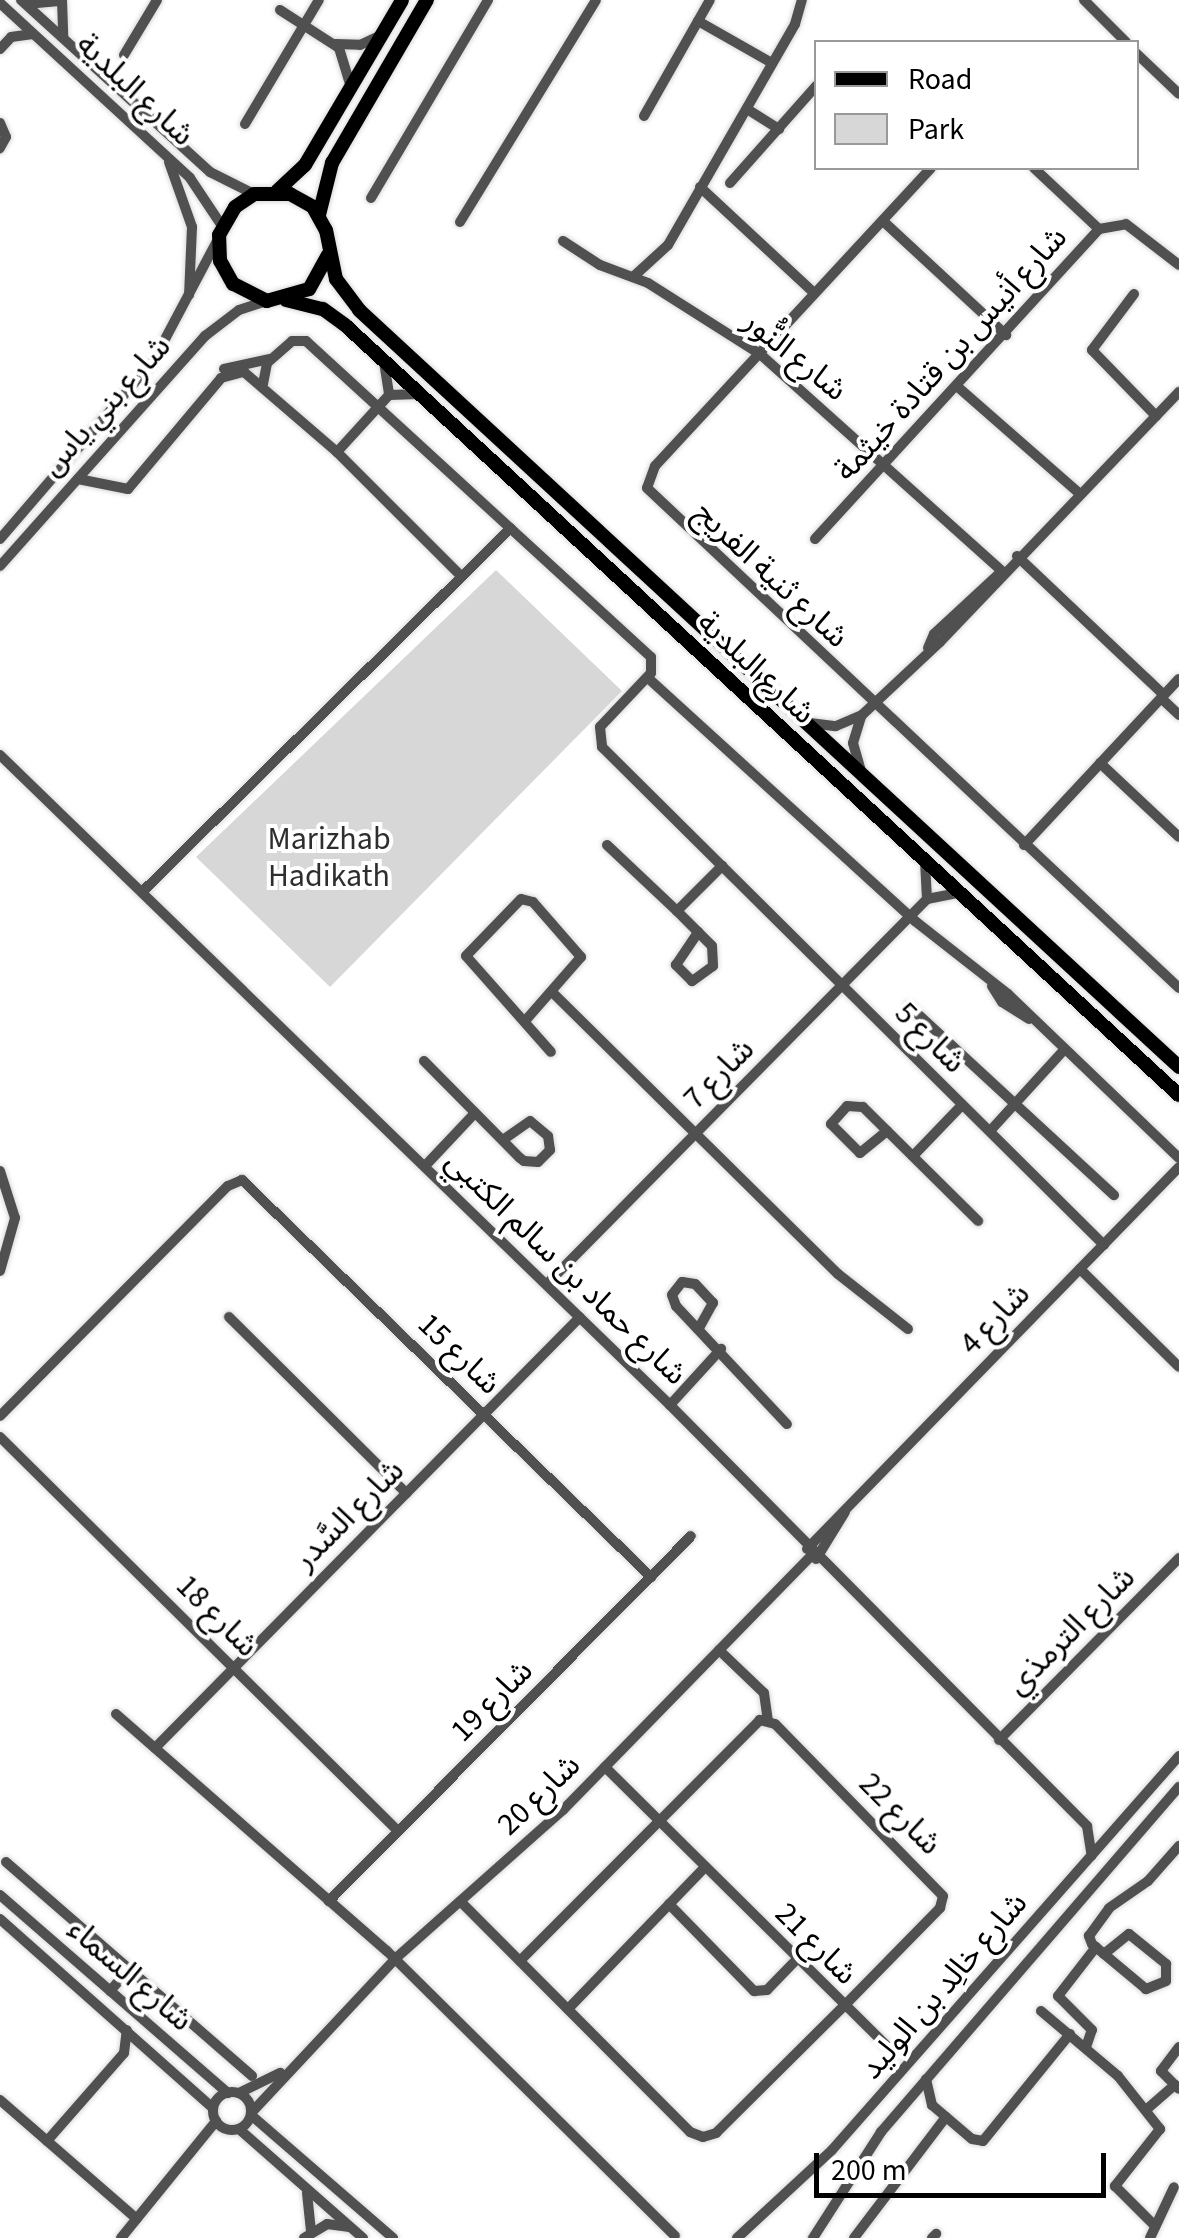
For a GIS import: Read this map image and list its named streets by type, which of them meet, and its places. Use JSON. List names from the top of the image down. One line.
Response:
{"streets":{"main road":["شارع البلدية"],"street":["شارع أنيس بن قتادة خيثمة","شارع النُّور","شارع بني ياس","شارع ثنية الفريج","شارع 5","شارع 7","شارع حماد بن سالم الكتبي","شارع 4","شارع 15","شارع السَّدر","شارع 18","شارع الترمذي","شارع 19","شارع 20","شارع 22","شارع 21","شارع السماء","شارع خالِد بن الوليد"]},"crossings":[["شارع البلدية","شارع بني ياس"],["شارع أنيس بن قتادة خيثمة","شارع النُّور"],["شارع النُّور","شارع ثنية الفريج"],["شارع 5","شارع 7"],["شارع 5","شارع 4"],["شارع 7","شارع حماد بن سالم الكتبي"],["شارع حماد بن سالم الكتبي","شارع 4"],["شارع حماد بن سالم الكتبي","شارع السَّدر"],["شارع حماد بن سالم الكتبي","شارع الترمذي"],["شارع حماد بن سالم الكتبي","شارع 20"],["شارع 4","شارع 20"],["شارع 15","شارع السَّدر"],["شارع 15","شارع 19"],["شارع السَّدر","شارع 18"],["شارع 18","شارع 19"],["شارع 20","شارع 22"],["شارع 20","شارع 21"],["شارع 20","شارع السماء"],["شارع 22","شارع 21"]],"parks":["Marizhab Hadikath"],"legend":["Road","Park"],"scale_bar":"200 m"}
